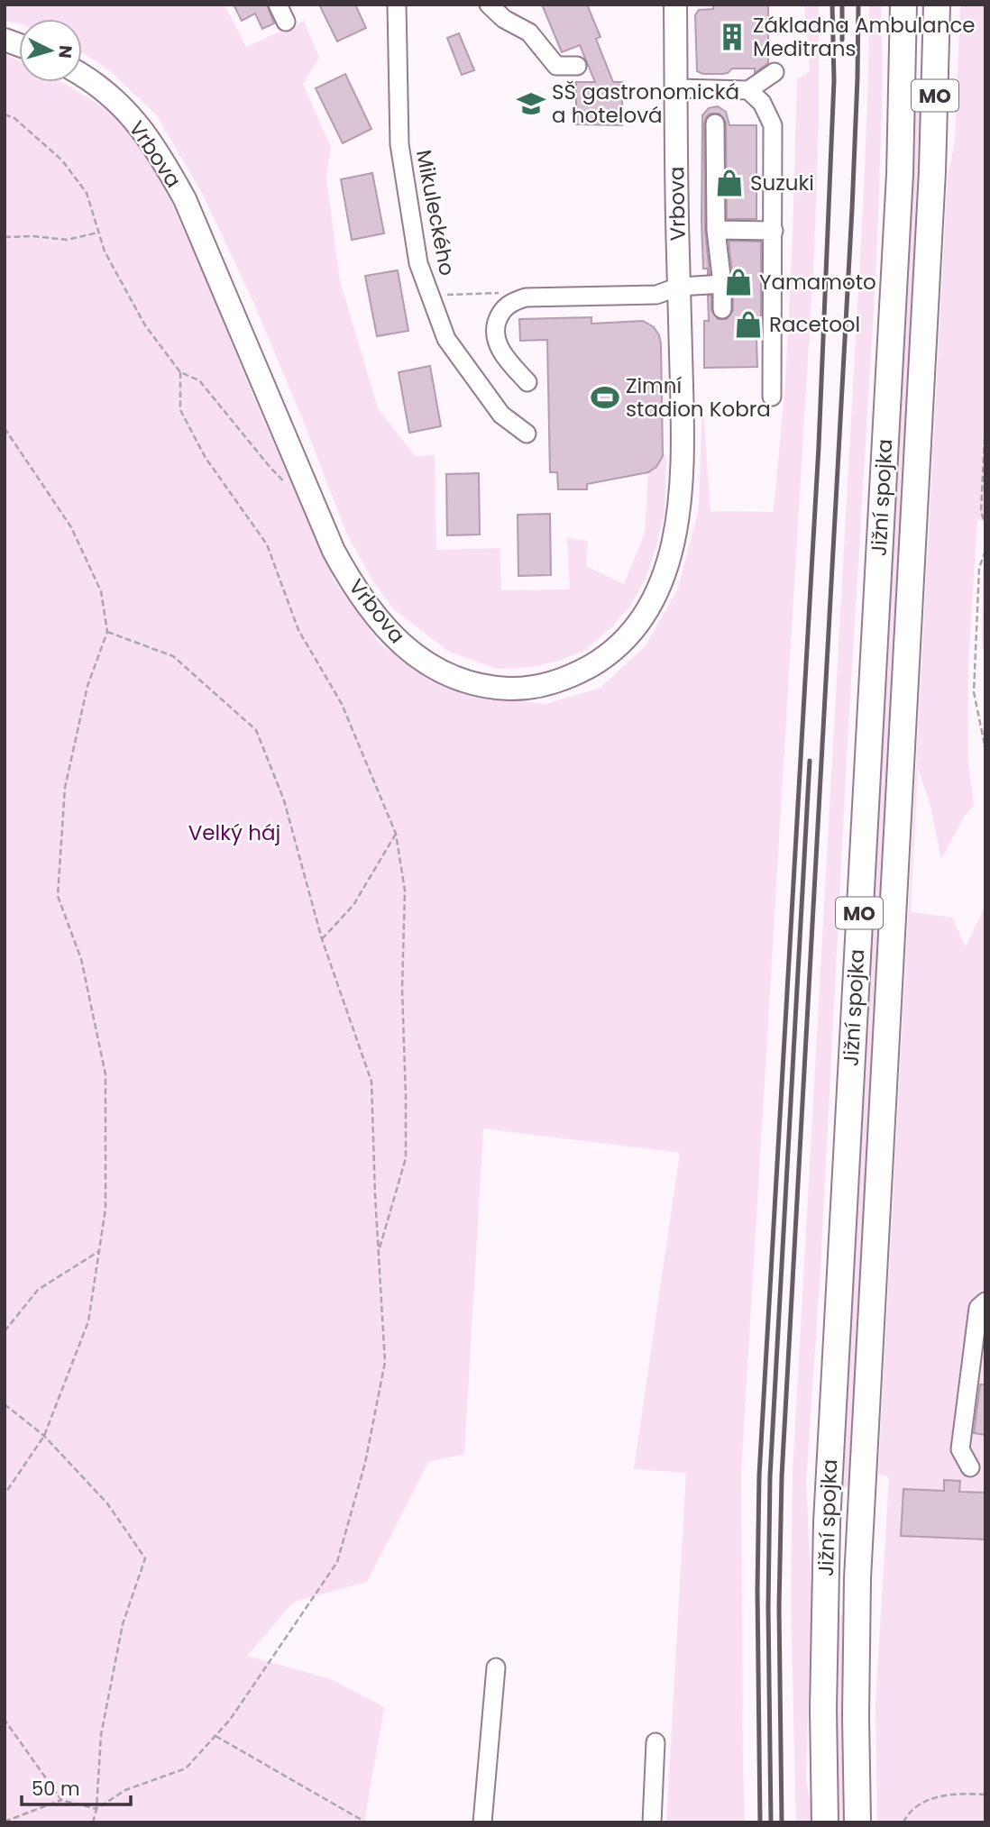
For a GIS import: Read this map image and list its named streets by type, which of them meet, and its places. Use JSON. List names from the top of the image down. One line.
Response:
{"streets":{"highway":["MO","Jižní spojka"],"main road":["Vrbova"],"street":["Mikuleckého"]},"parks":["Velký háj"],"places":{"building":["Základna Ambulance Meditrans"],"school or university":["SŠ gastronomická a hotelová"],"shop":["Suzuki","Yamamoto","Racetool"],"sports":["Zimní stadion Kobra"]},"scale_bar":"50 m","north":"right"}
